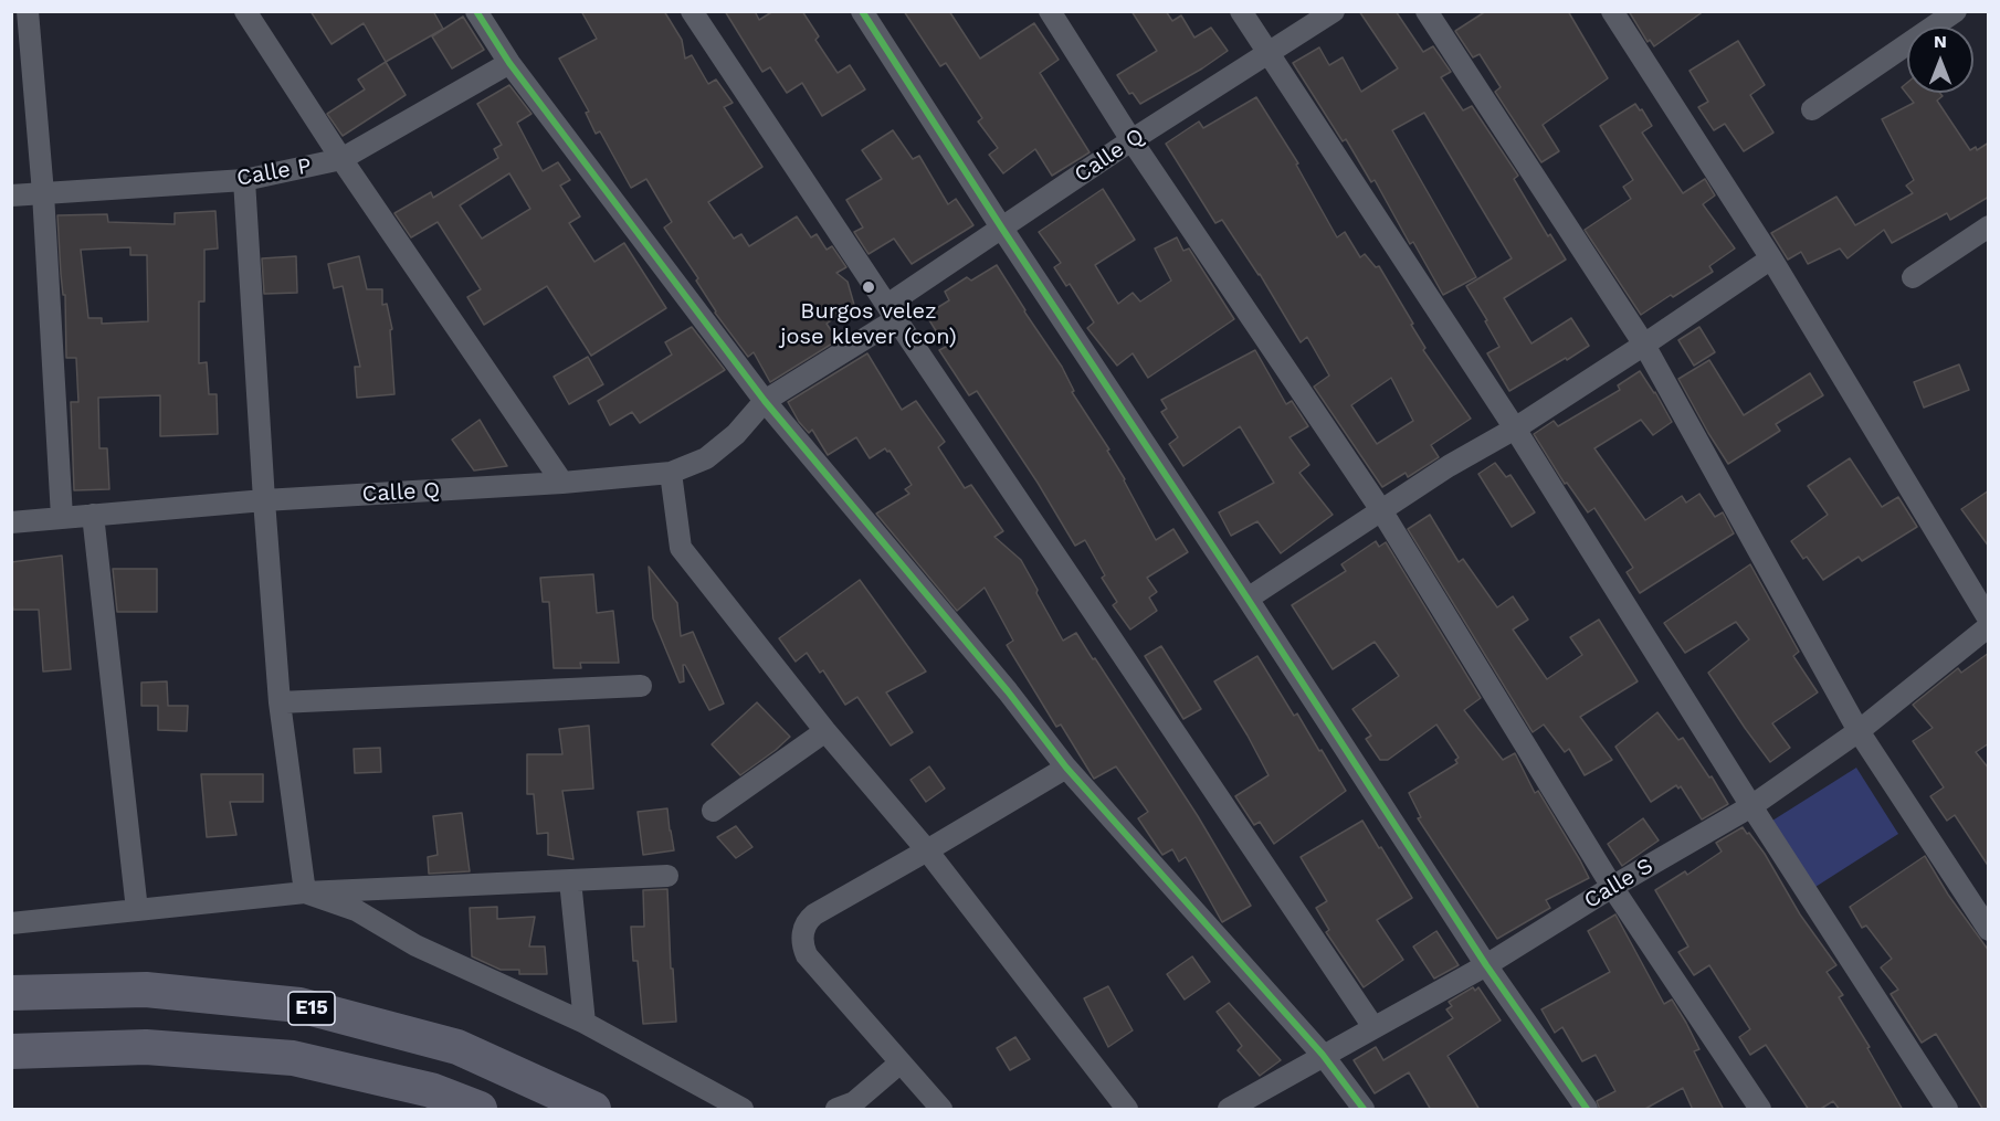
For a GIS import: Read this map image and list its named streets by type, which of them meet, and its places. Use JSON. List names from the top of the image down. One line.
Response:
{"streets":{"highway":["E15"],"street":["Calle Q","Calle P","Calle S"]},"places":["Burgos velez jose klever (con)"],"north":"top"}
